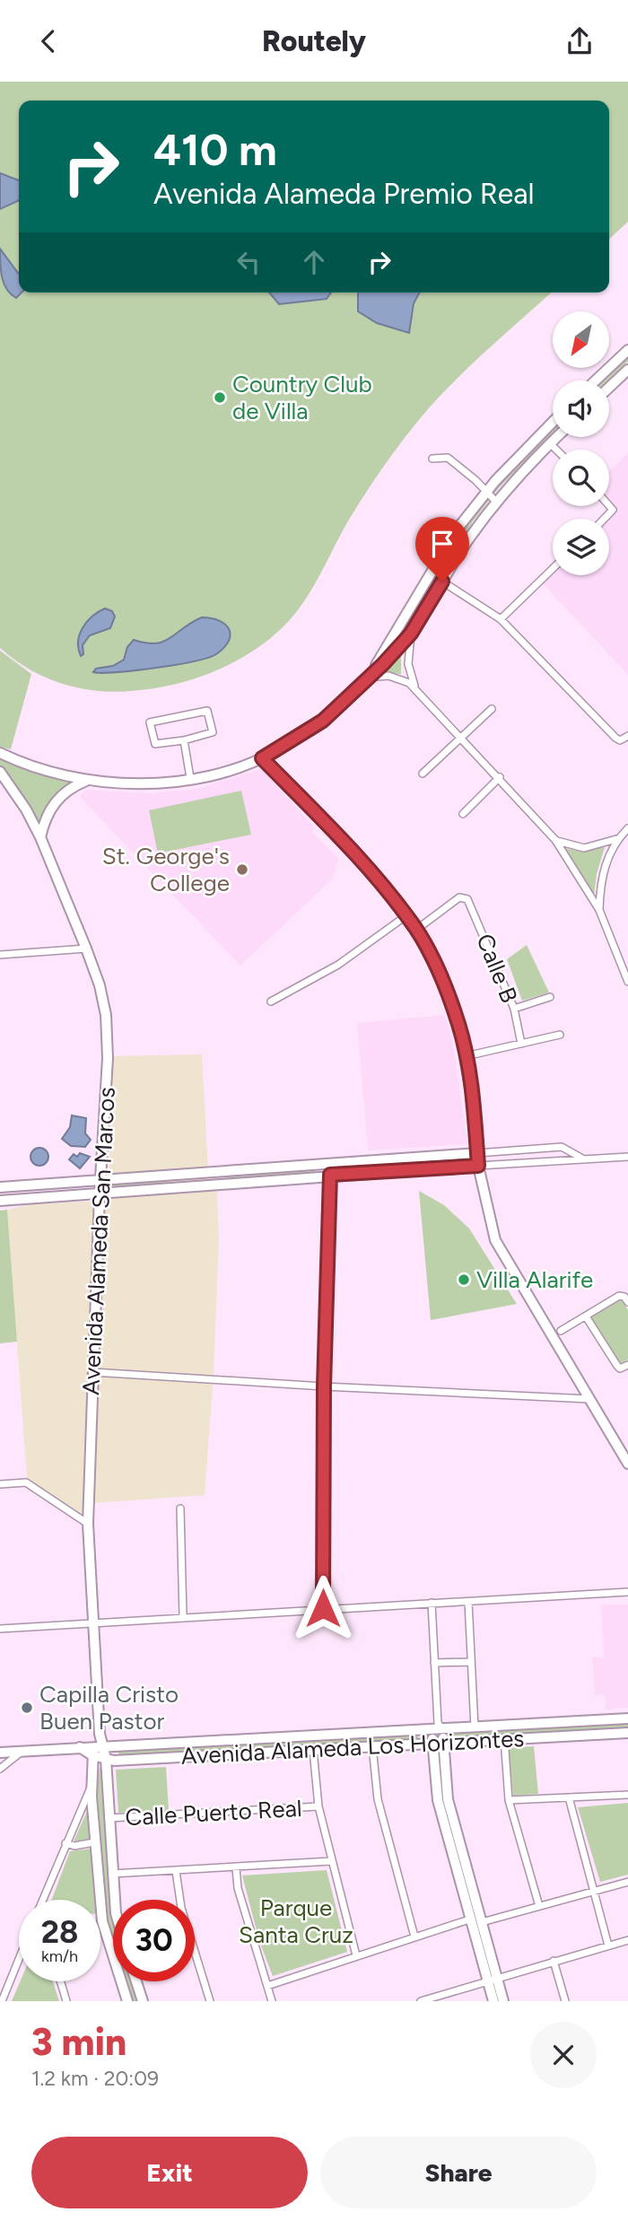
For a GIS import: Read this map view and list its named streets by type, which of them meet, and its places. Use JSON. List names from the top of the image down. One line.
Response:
{"streets":{"street":["Calle B","Avenida Alameda San Marcos","Avenida Alameda Los Horizontes","Calle Puerto Real"]},"crossings":[["Avenida Alameda San Marcos","Avenida Alameda Los Horizontes"],["Avenida Alameda San Marcos","Calle Puerto Real"]],"parks":["Parque Santa Cruz"],"places":["Country Club de Villa","St. George's College","Villa Alarife","Capilla Cristo Buen Pastor"],"north":"bottom left","page":{"header":"Routely","turn":["410 m","Avenida Alameda Premio Real"],"speed":"28 km/h","limit":"30","heading":["3 min","1.2 km · 20:09"],"buttons":["Exit","Share"]}}
